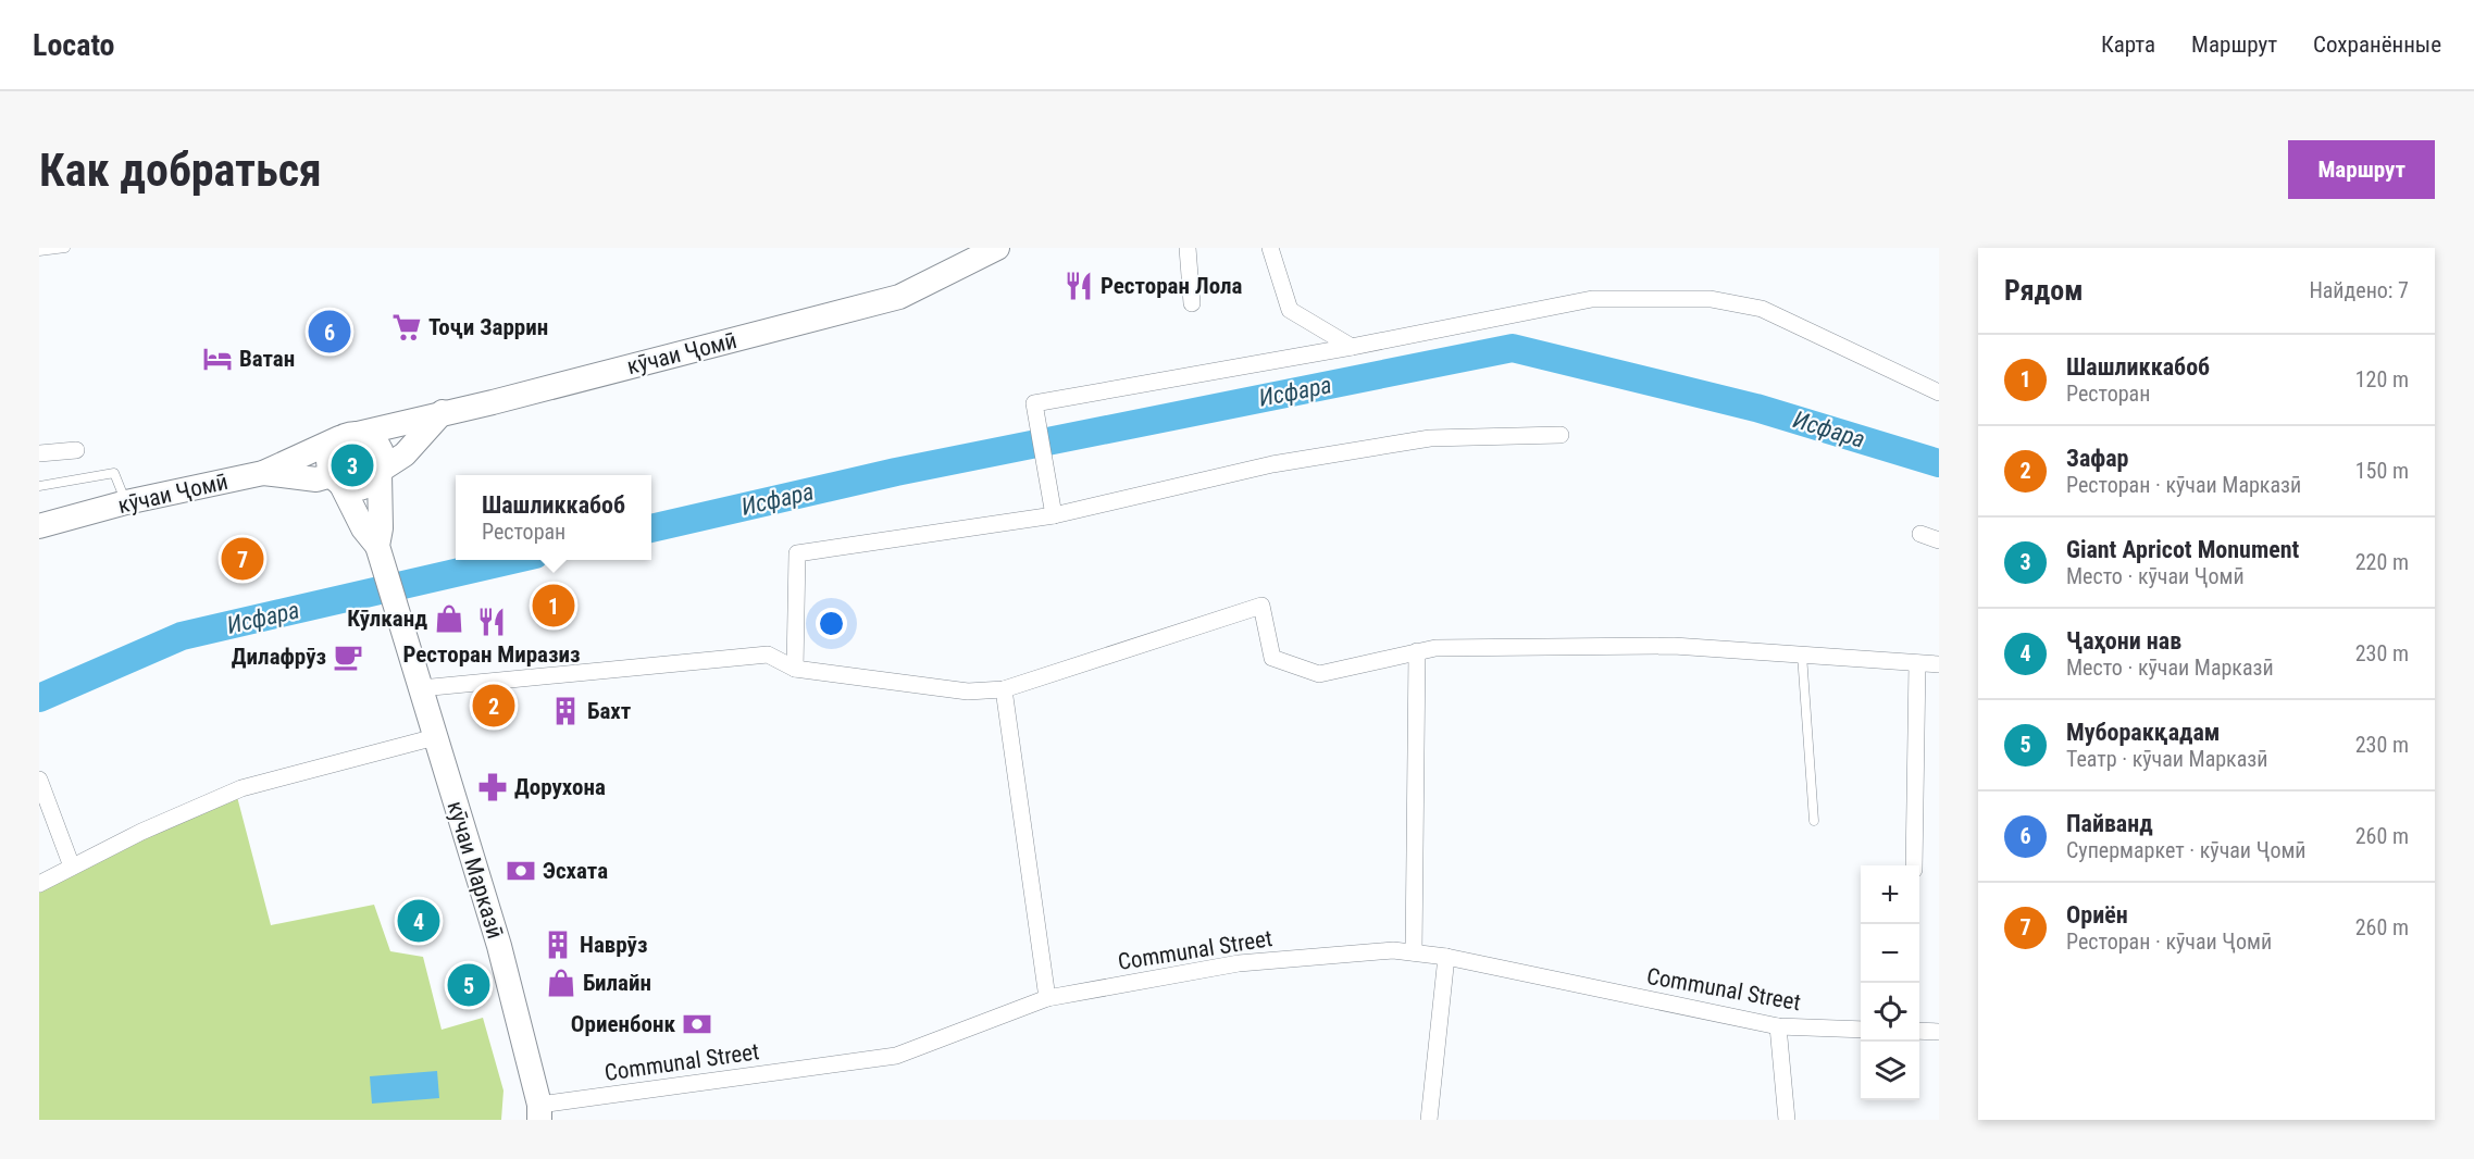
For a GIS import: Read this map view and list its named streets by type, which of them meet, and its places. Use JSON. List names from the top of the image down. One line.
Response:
{"streets":{"main road":["кӯчаи Ҷомӣ","кӯчаи Марказӣ"],"street":["Communal Street"]},"crossings":[["кӯчаи Марказӣ","Communal Street"]],"water":["Исфара"],"places":{"restaurant":["Ресторан Лола","Ресторан Миразиз"],"supermarket":["Тоҷи Заррин"],"hotel":["Ватан"],"shop":["Кӯлканд","Билайн"],"cafe":["Дилафрӯз"],"building":["Бахт","Наврӯз"],"pharmacy":["Дорухона"],"bank":["Эсхата","Ориенбонк"]},"page":{"header":"Locato","nav":["Карта","Маршрут","Сохранённые"],"buttons":"Маршрут","title":"Как добраться","heading":["Рядом","Найдено: 7"],"pins":["6","3","7","1","2","4","5"],"list":[{"mark":"1","name":"Шашликкабоб","note":"Ресторан","value":"120 m"},{"mark":"2","name":"Зафар","note":"Ресторан · кӯчаи Марказӣ","value":"150 m"},{"mark":"3","name":"Giant Apricot Monument","note":"Место · кӯчаи Ҷомӣ","value":"220 m"},{"mark":"4","name":"Ҷаҳони нав","note":"Место · кӯчаи Марказӣ","value":"230 m"},{"mark":"5","name":"Муборакқадам","note":"Театр · кӯчаи Марказӣ","value":"230 m"},{"mark":"6","name":"Пайванд","note":"Супермаркет · кӯчаи Ҷомӣ","value":"260 m"},{"mark":"7","name":"Ориён","note":"Ресторан · кӯчаи Ҷомӣ","value":"260 m"}],"popup":["Шашликкабоб","Ресторан"],"map_buttons":["+","−"]}}
